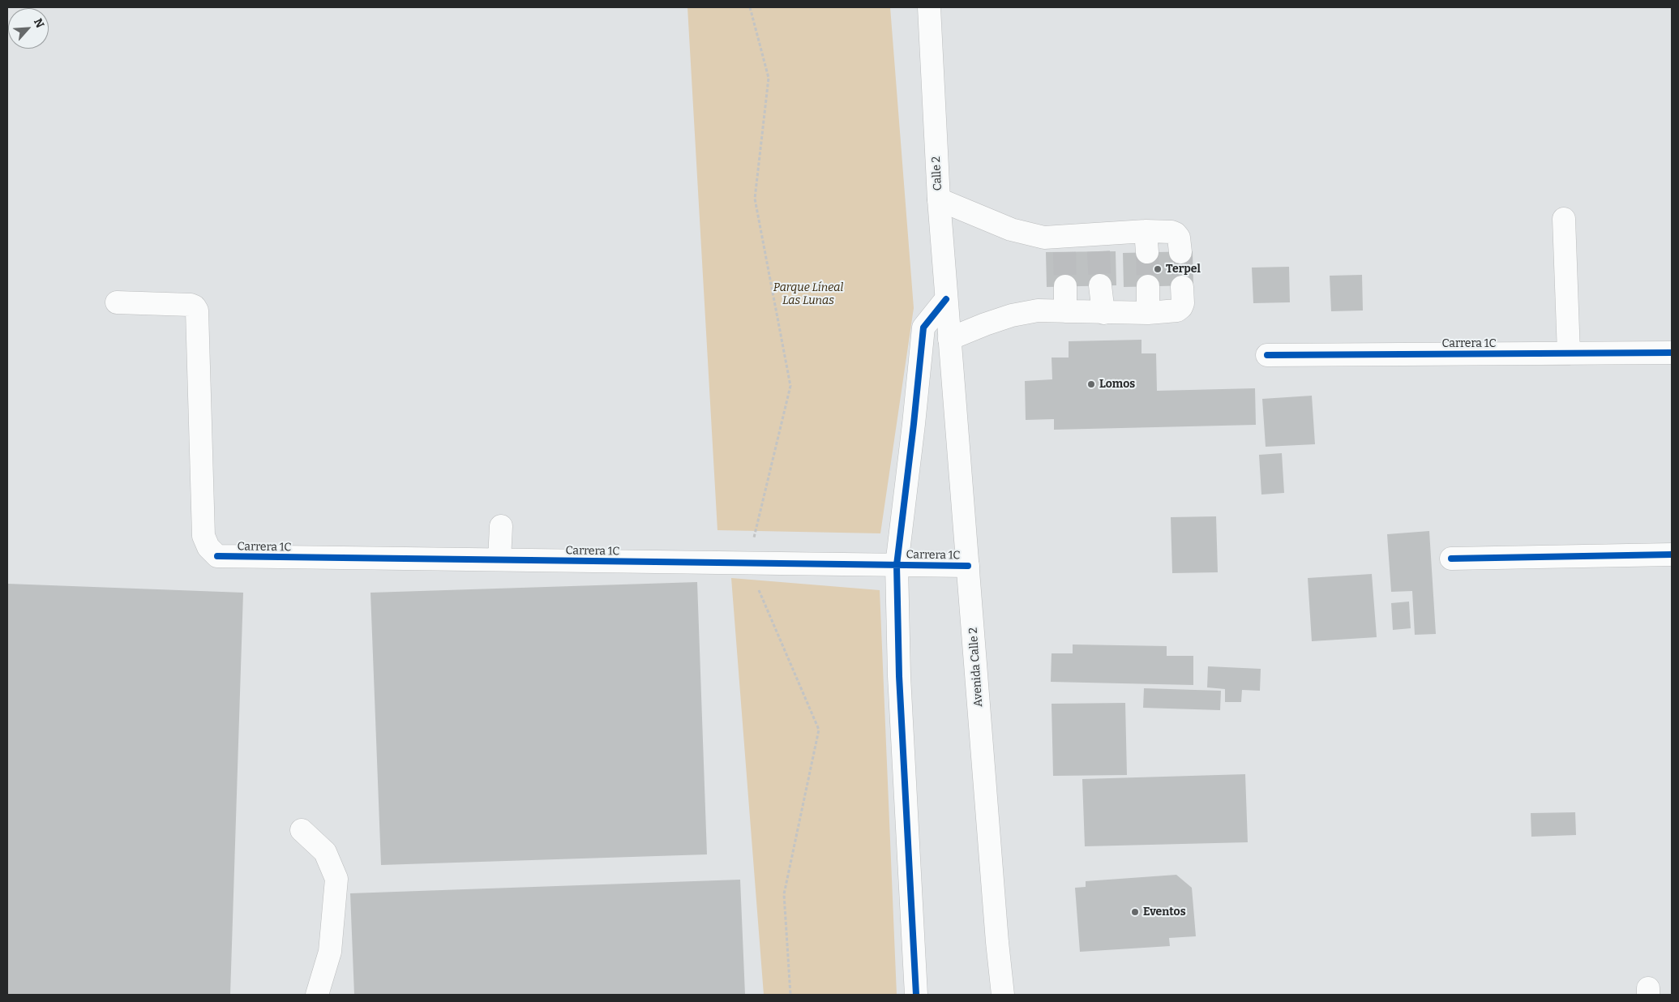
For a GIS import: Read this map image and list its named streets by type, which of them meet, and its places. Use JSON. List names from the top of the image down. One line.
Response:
{"streets":{"street":["Calle 2","Carrera 1C","Avenida Calle 2"]},"crossings":[["Calle 2","Avenida Calle 2"],["Carrera 1C","Avenida Calle 2"]],"parks":["Parque Líneal Las Lunas"],"places":["Terpel","Lomos","Eventos"],"north":"top right"}
